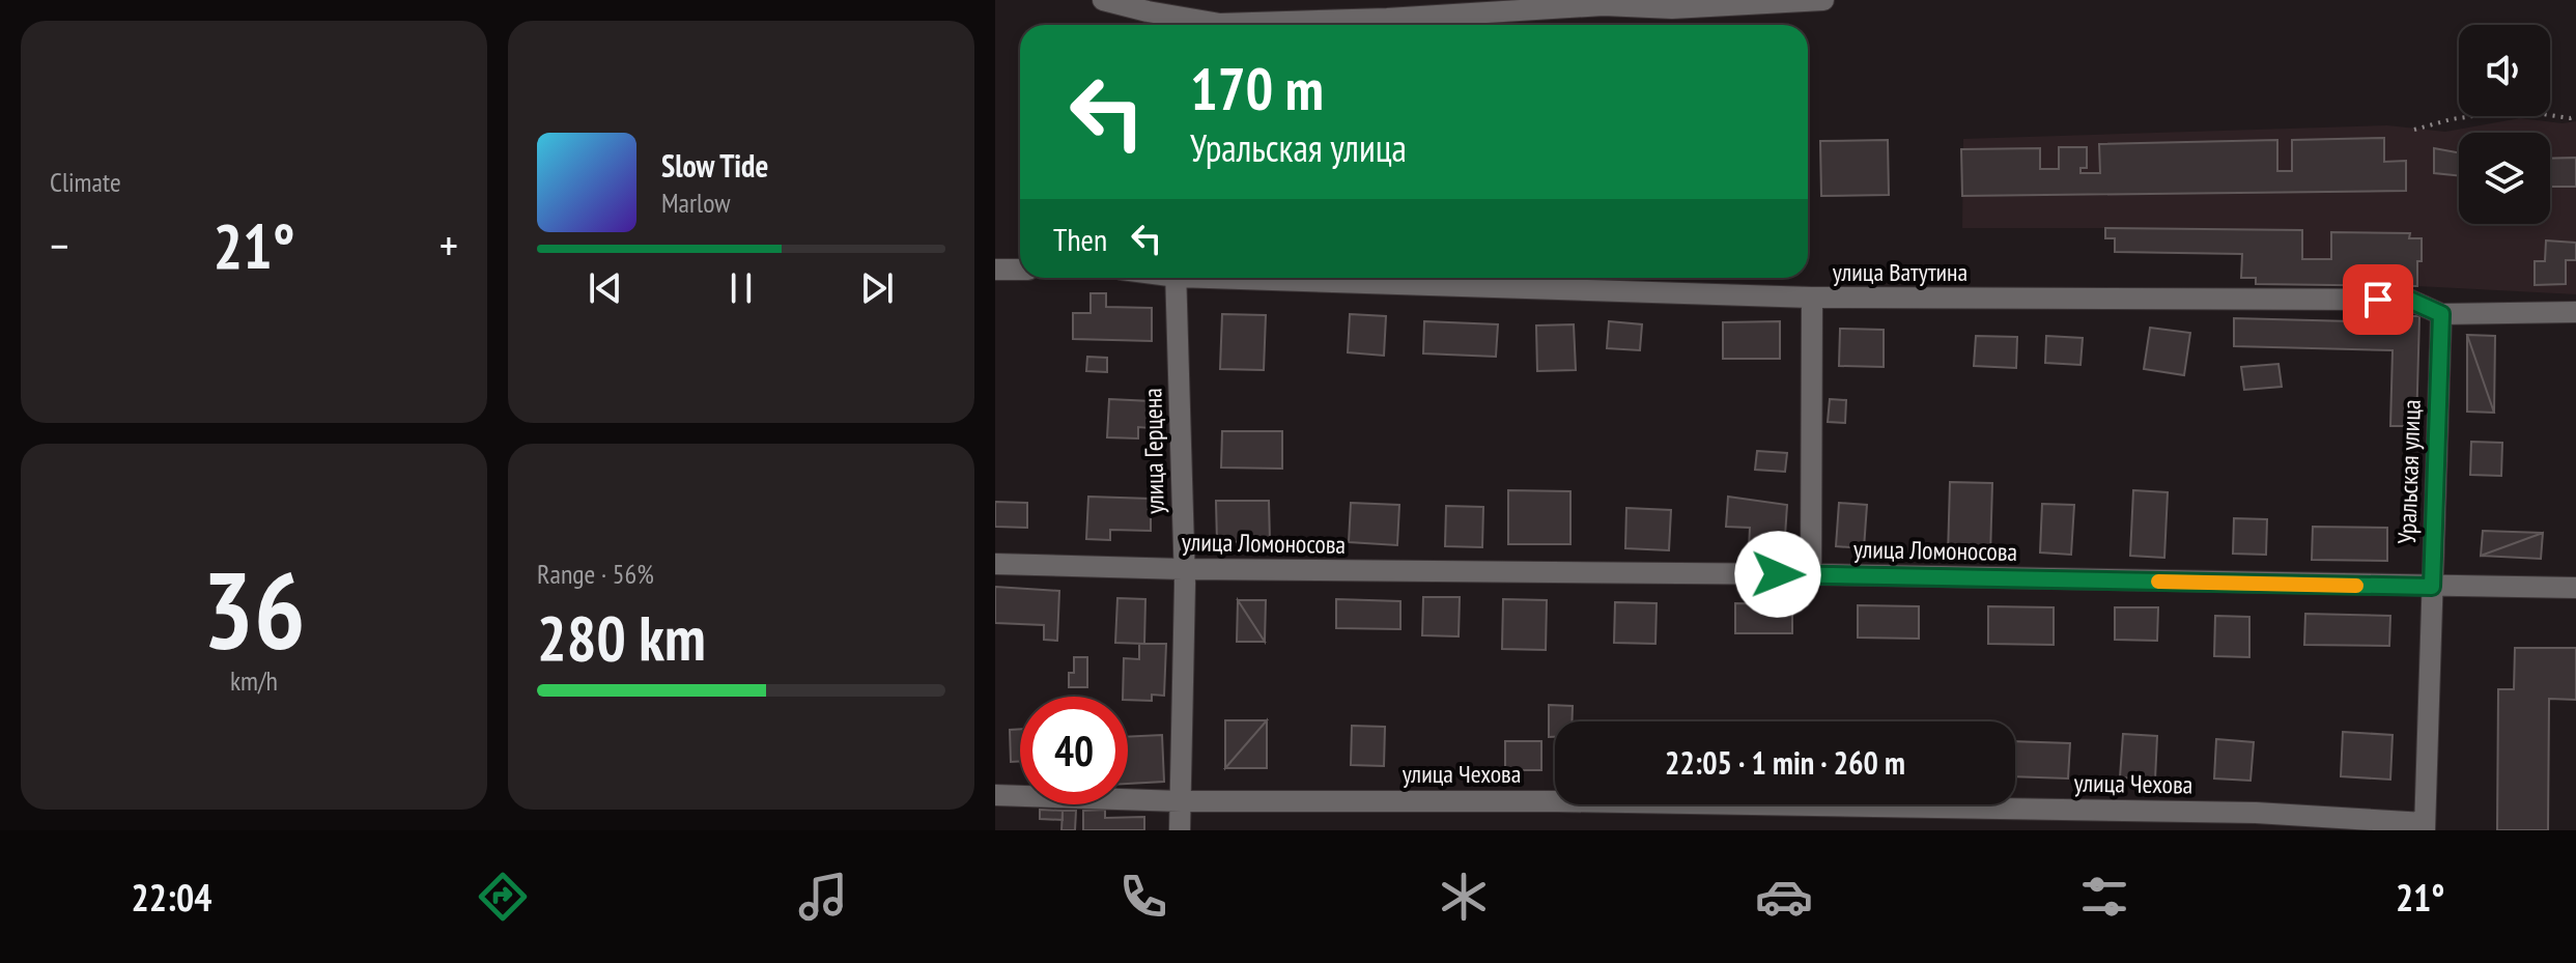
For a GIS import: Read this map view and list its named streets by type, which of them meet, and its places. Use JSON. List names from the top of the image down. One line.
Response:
{"streets":{"street":["улица Ватутина","улица Герцена","Уральская улица","улица Ломоносова","улица Чехова"]},"crossings":[["улица Ватутина","Уральская улица"],["улица Герцена","улица Ломоносова"],["улица Герцена","улица Чехова"],["Уральская улица","улица Ломоносова"],["Уральская улица","улица Чехова"]],"page":{"tile":["Climate",["36","km/h"],["Range · 56%","280 km"]],"turn":["170 m","Уральская улица"],"song":["Slow Tide","Marlow"],"then":"Then","heat":["−","21°","+"],"limit":"40","trip":"22:05 · 1 min · 260 m","tabs":["22:04","21°"]}}
